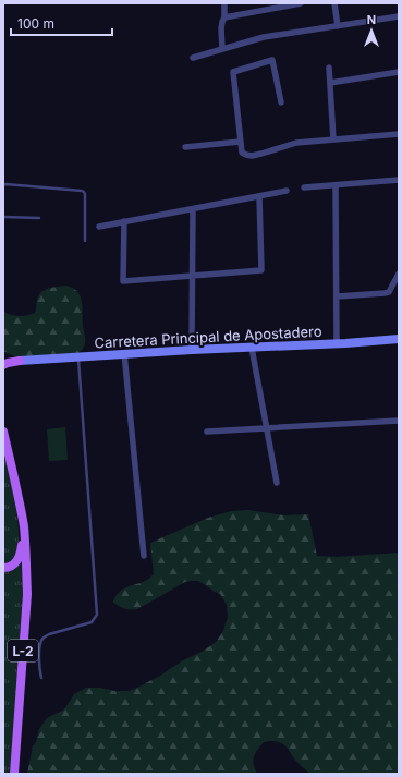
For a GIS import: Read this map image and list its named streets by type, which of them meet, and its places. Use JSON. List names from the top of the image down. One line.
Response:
{"streets":{"main road":["L-2"],"street":["Carretera Principal de Apostadero"]},"scale_bar":"100 m","north":"top"}
